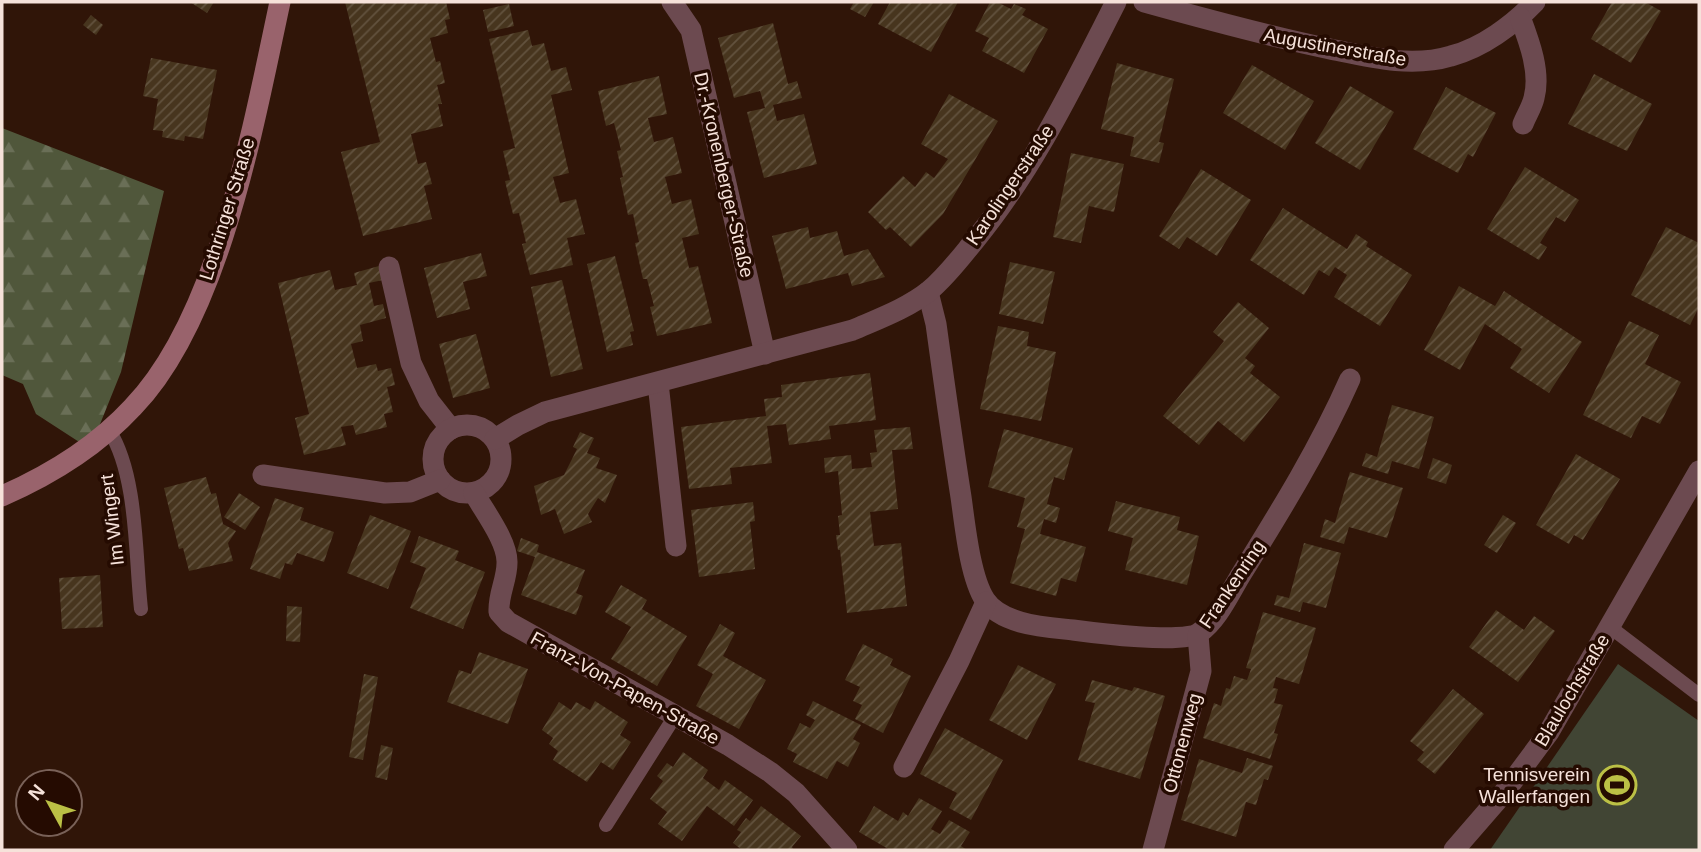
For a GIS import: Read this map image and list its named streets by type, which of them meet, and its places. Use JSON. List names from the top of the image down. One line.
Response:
{"streets":{"street":["Augustinerstraße","Dr.-Kronenberger-Straße","Karolingerstraße","Lothringer Straße","Frankenring","Franz-Von-Papen-Straße","Blaulochstraße","Ottonenweg"],"lane":["Im Wingert"]},"crossings":[["Dr.-Kronenberger-Straße","Karolingerstraße"],["Karolingerstraße","Franz-Von-Papen-Straße"],["Lothringer Straße","Im Wingert"],["Frankenring","Ottonenweg"]],"places":{"sports":["Tennisverein Wallerfangen"]},"north":"top left"}
